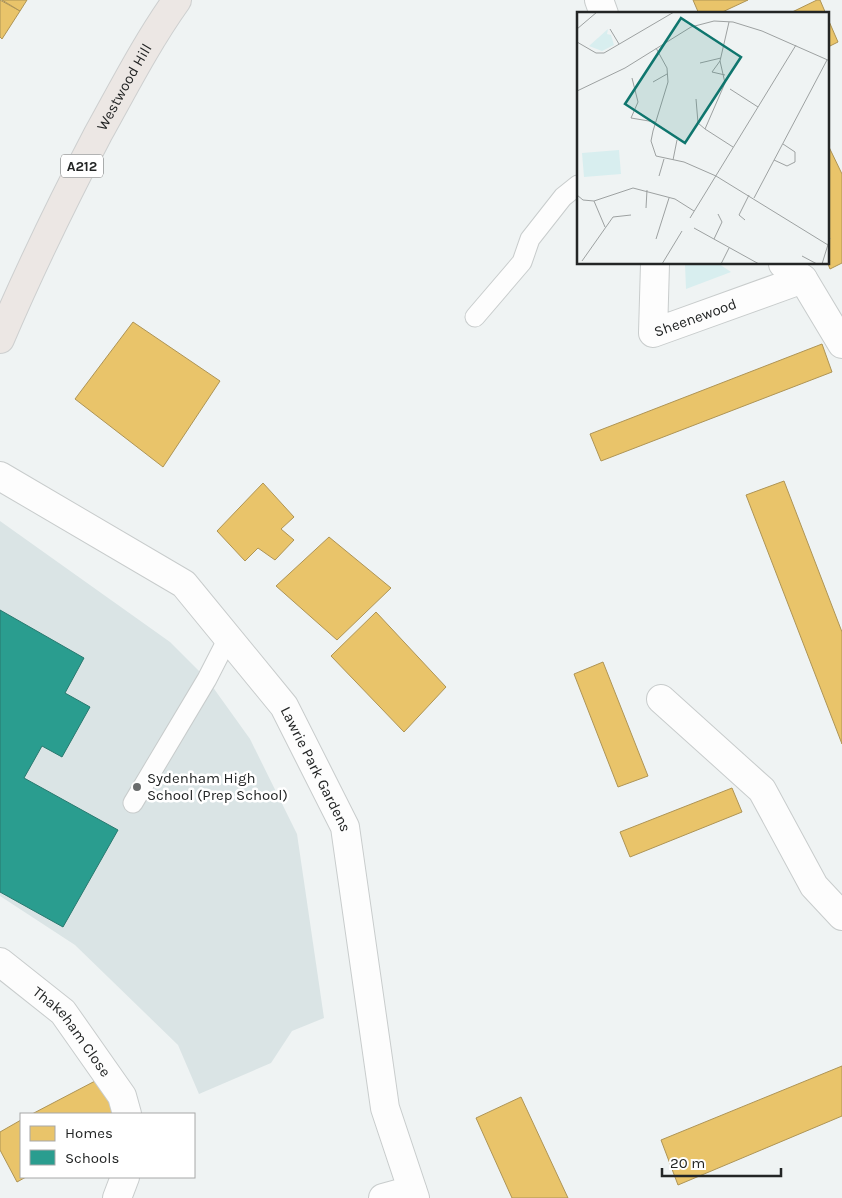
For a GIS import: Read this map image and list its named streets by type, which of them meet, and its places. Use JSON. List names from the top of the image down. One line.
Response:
{"streets":{"main road":["Westwood Hill","A212"],"street":["Sheenewood","Lawrie Park Gardens","Thakeham Close"]},"places":["Sydenham High School (Prep School)"],"legend":["Homes","Schools"],"scale_bar":"20 m"}
